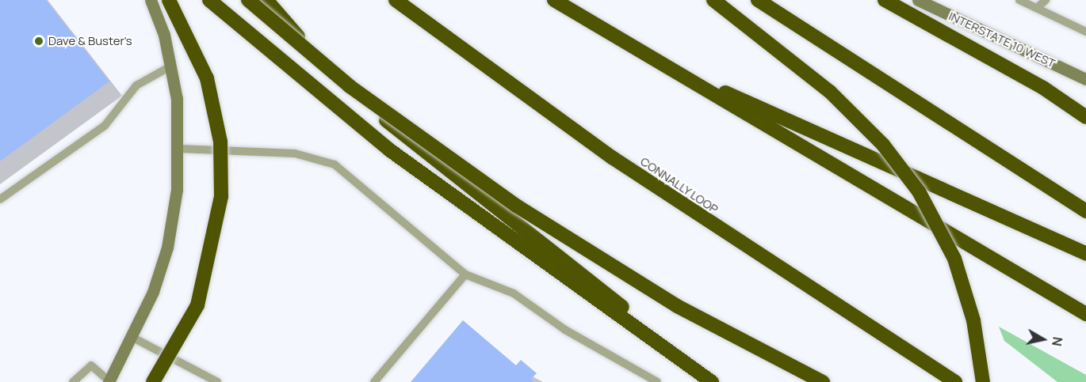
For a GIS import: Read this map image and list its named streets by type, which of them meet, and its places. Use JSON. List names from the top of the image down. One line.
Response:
{"streets":{"highway":["CONNALLY LOOP"],"main road":["INTERSTATE 10 WEST"]},"places":["Dave & Buster's"],"north":"right"}
